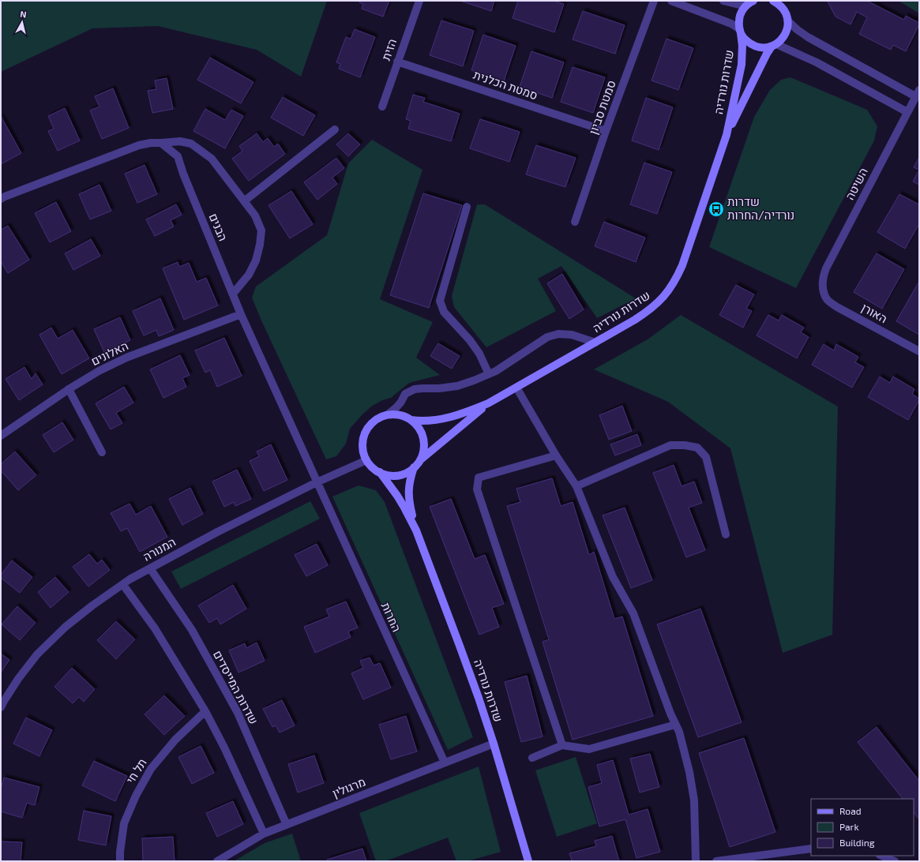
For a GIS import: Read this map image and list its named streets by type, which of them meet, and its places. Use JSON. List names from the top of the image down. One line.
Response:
{"streets":{"street":["הזית","שדרות נורדיה","סמטת הכלנית","סמטת סביון","השיטה","הבנים","האורן","האלונים","המנורה","החרות","שדרות המייסדים","תל חי","מרגולין"]},"crossings":[["הזית","סמטת הכלנית"],["שדרות נורדיה","המנורה"],["שדרות נורדיה","מרגולין"],["סמטת הכלנית","סמטת סביון"],["השיטה","האורן"],["הבנים","האלונים"],["הבנים","המנורה"],["הבנים","החרות"],["המנורה","החרות"],["המנורה","שדרות המייסדים"],["החרות","מרגולין"],["שדרות המייסדים","מרגולין"]],"places":{"bus stop":["שדרות נורדיה/החרות"]},"legend":["Road","Park","Building"],"north":"top"}
